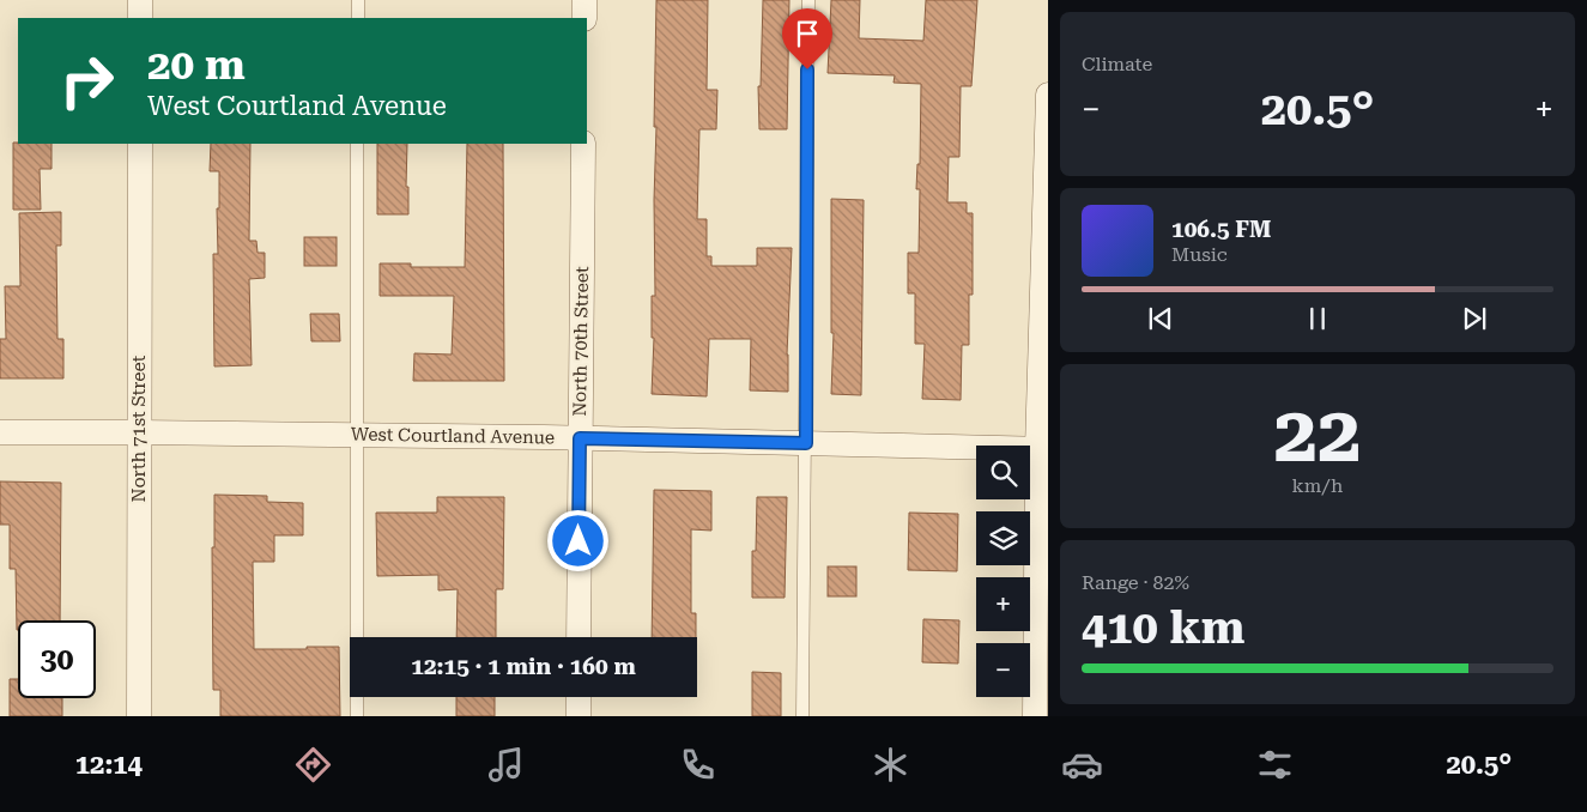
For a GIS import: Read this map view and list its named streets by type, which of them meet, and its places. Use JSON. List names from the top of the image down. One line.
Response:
{"streets":{"street":["North 70th Street","North 71st Street","West Courtland Avenue"]},"crossings":[["North 70th Street","West Courtland Avenue"],["North 71st Street","West Courtland Avenue"]],"page":{"tile":["Climate",["22","km/h"],["Range · 82%","410 km"]],"turn":["20 m","West Courtland Avenue"],"heat":["−","20.5°","+"],"song":["106.5 FM","Music"],"map_buttons":["+","−"],"limit":"30","trip":"12:15 · 1 min · 160 m","tabs":["12:14","20.5°"]}}
